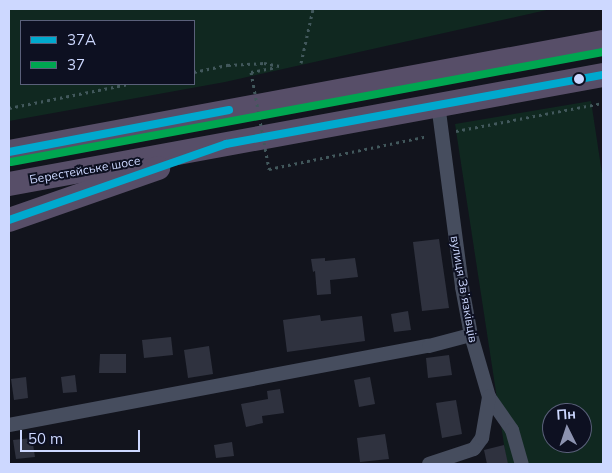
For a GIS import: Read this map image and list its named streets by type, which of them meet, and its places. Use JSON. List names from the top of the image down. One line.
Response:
{"streets":{"highway":["Берестейське шосе"],"street":["вулиця Звʼязківців"]},"crossings":[["Берестейське шосе","вулиця Звʼязківців"]],"lines":["transit line 37","transit line 37А"],"legend":["37А","37"],"scale_bar":"50 m","north":"top"}
